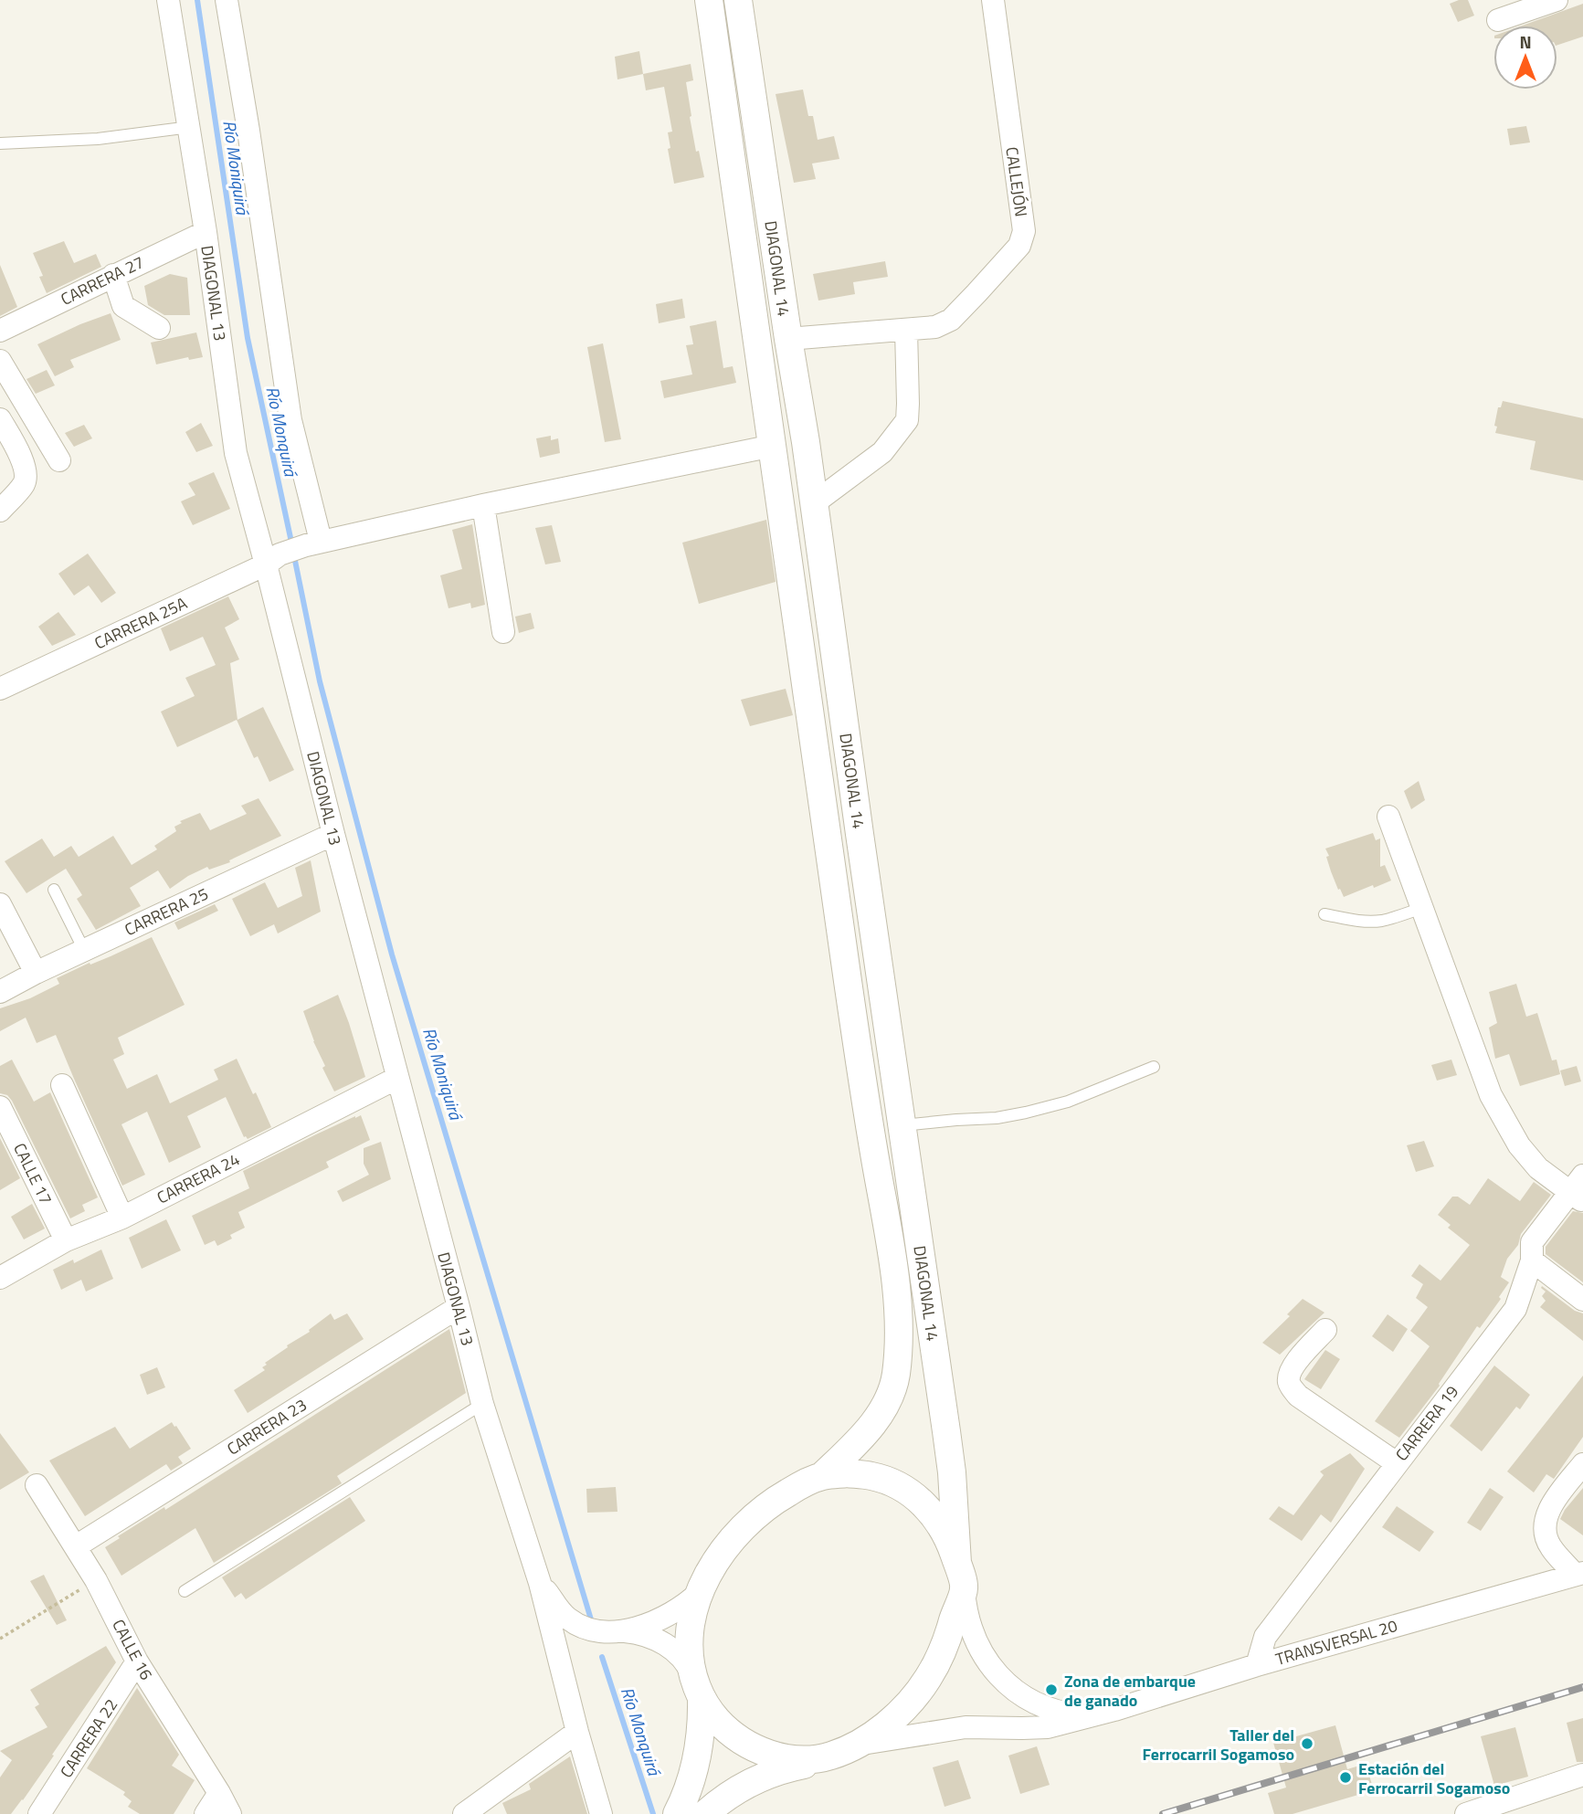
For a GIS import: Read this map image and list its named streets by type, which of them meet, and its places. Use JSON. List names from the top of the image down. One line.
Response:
{"streets":{"street":["CALLEJÓN","DIAGONAL 14","CARRERA 27","DIAGONAL 13","CARRERA 25A","CARRERA 25","CALLE 17","CARRERA 24","CARRERA 19","CARRERA 23","TRANSVERSAL 20","CALLE 16","CARRERA 22"]},"crossings":[["DIAGONAL 14","CARRERA 25A"],["DIAGONAL 14","TRANSVERSAL 20"],["CARRERA 27","DIAGONAL 13"],["DIAGONAL 13","CARRERA 25A"],["DIAGONAL 13","CARRERA 25"],["DIAGONAL 13","CARRERA 24"],["DIAGONAL 13","CARRERA 23"],["CALLE 17","CARRERA 24"],["CARRERA 19","TRANSVERSAL 20"],["CARRERA 23","CALLE 16"],["CALLE 16","CARRERA 22"]],"water":["Río Moniquirá","Río Monquirá"],"places":["Zona de embarque de ganado","Taller del Ferrocarril Sogamoso","Estación del Ferrocarril Sogamoso"],"north":"top"}
